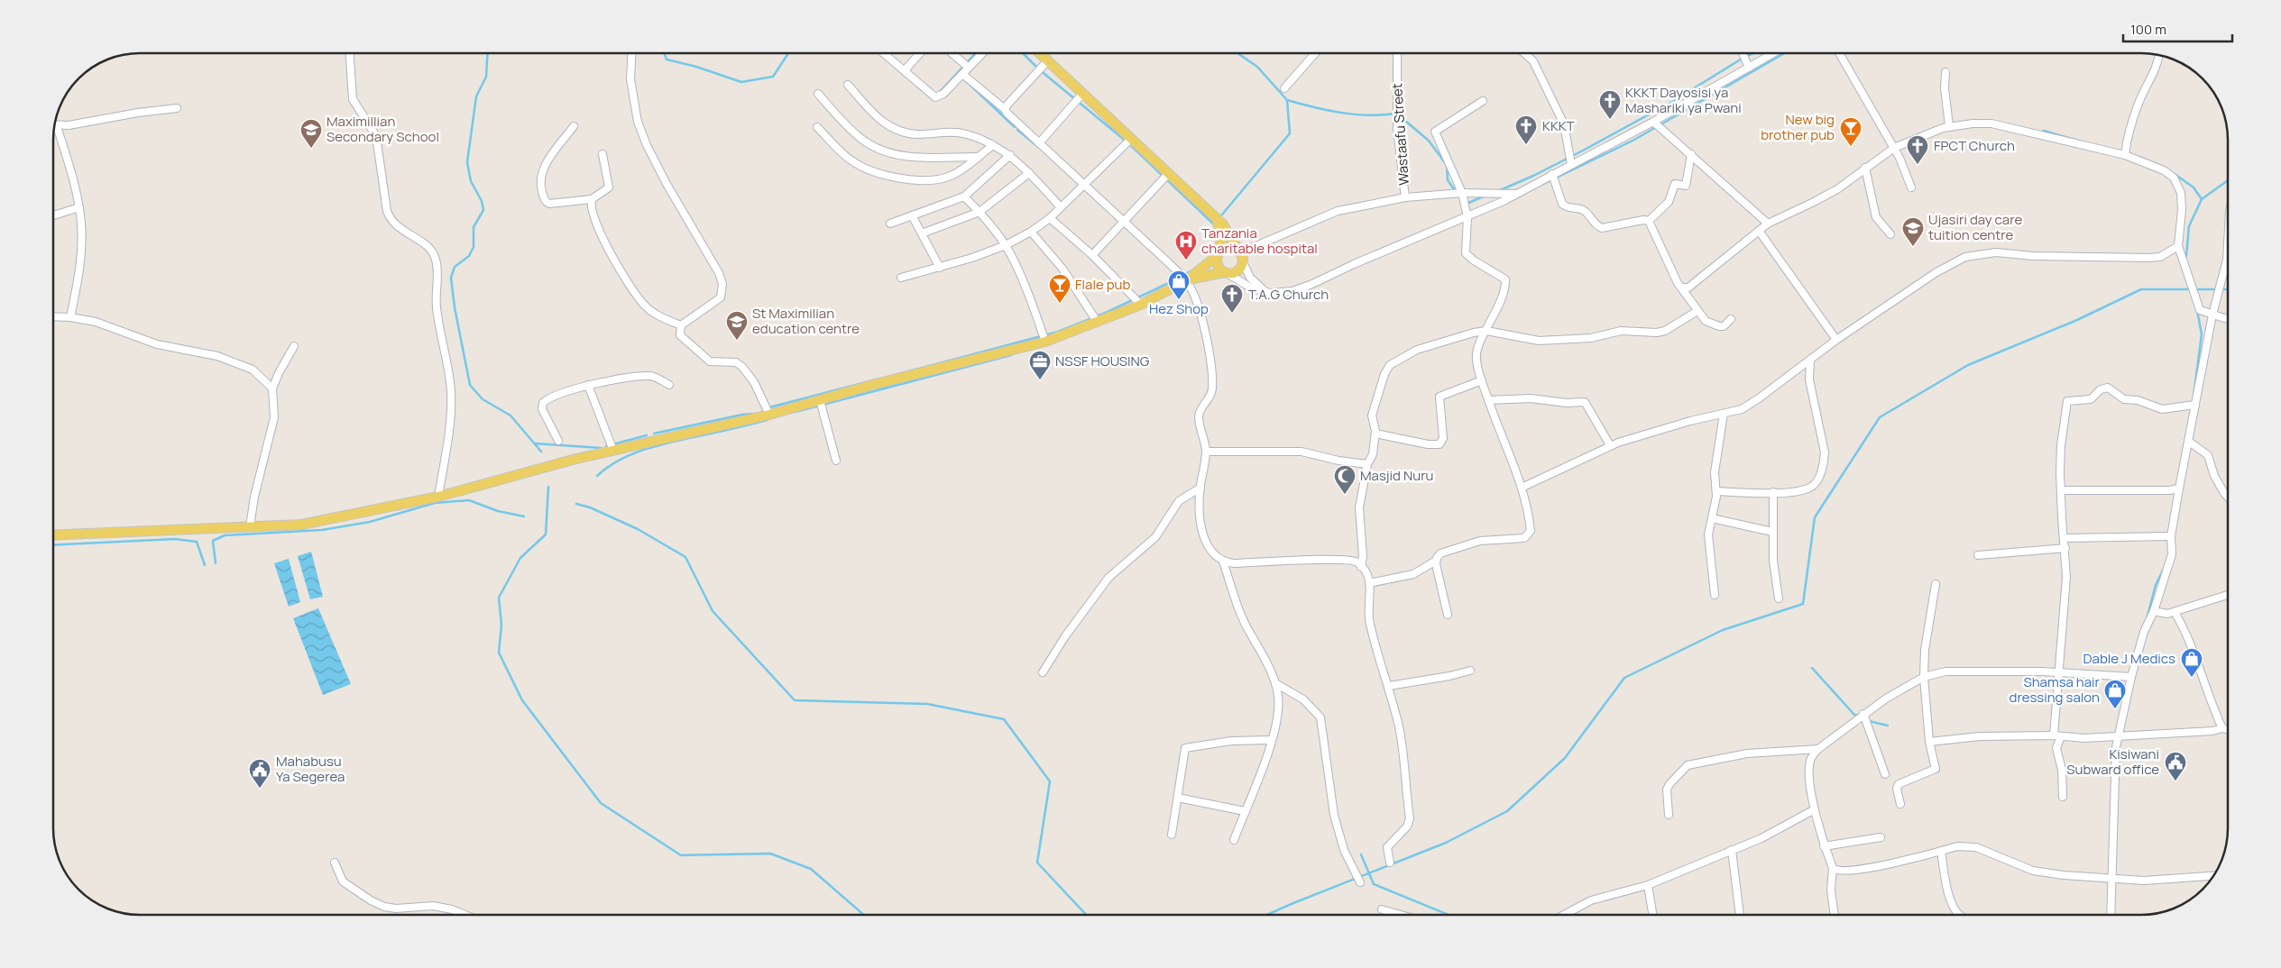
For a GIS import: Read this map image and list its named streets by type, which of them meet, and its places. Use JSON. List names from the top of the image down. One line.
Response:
{"streets":{"street":["Wastaafu Street"]},"places":{"church":["KKKT Dayosisi ya Mashariki ya Pwani","KKKT","FPCT Church","T.A.G Church"],"bar":["New big brother pub","Flale pub"],"school or university":["Maximillian Secondary School","Ujasiri day care tuition centre","St Maximilian education centre"],"hospital":["Tanzania charitable hospital"],"shop":["Hez Shop","Dable J Medics","Shamsa hair dressing salon"],"office":["NSSF HOUSING"],"mosque":["Masjid Nuru"],"public building":["Kisiwani Subward office","Mahabusu Ya Segerea"]},"scale_bar":"100 m"}
